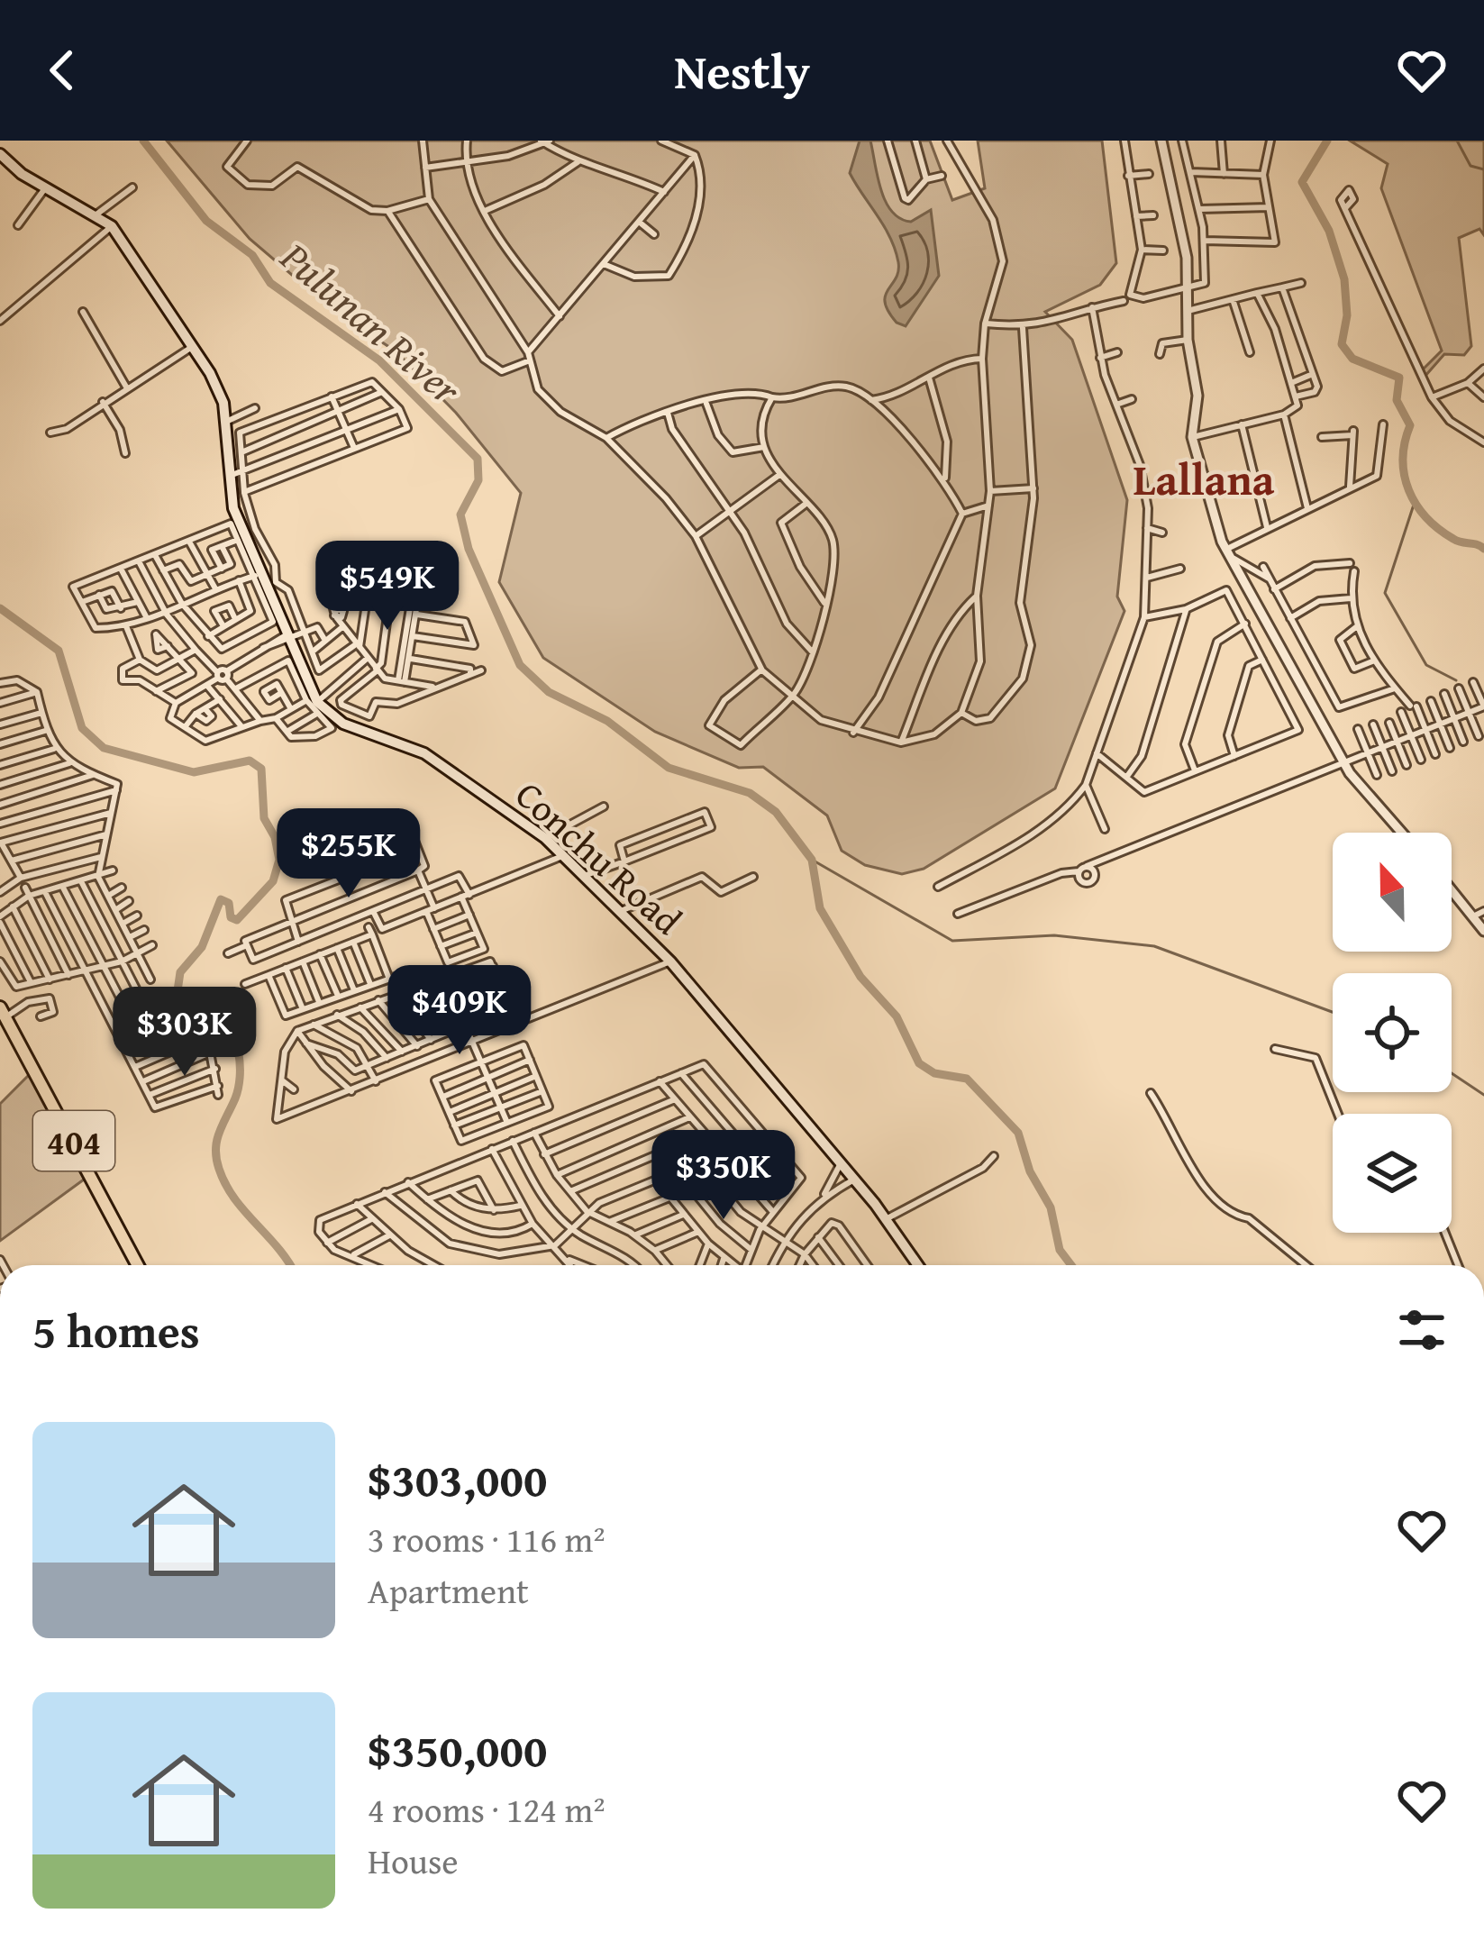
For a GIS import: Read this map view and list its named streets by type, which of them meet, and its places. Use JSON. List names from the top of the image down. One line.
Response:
{"streets":{"main road":["Conchu Road","404"]},"districts":["Lallana"],"water":["Pulunan River"],"north":"top","page":{"header":"Nestly","price":["$549K","$255K","$409K","$303K","$350K"],"heading":"5 homes","list":[{"name":"$303,000","note":"3 rooms · 116 m² · Apartment"},{"name":"$350,000","note":"4 rooms · 124 m² · House"}]}}
